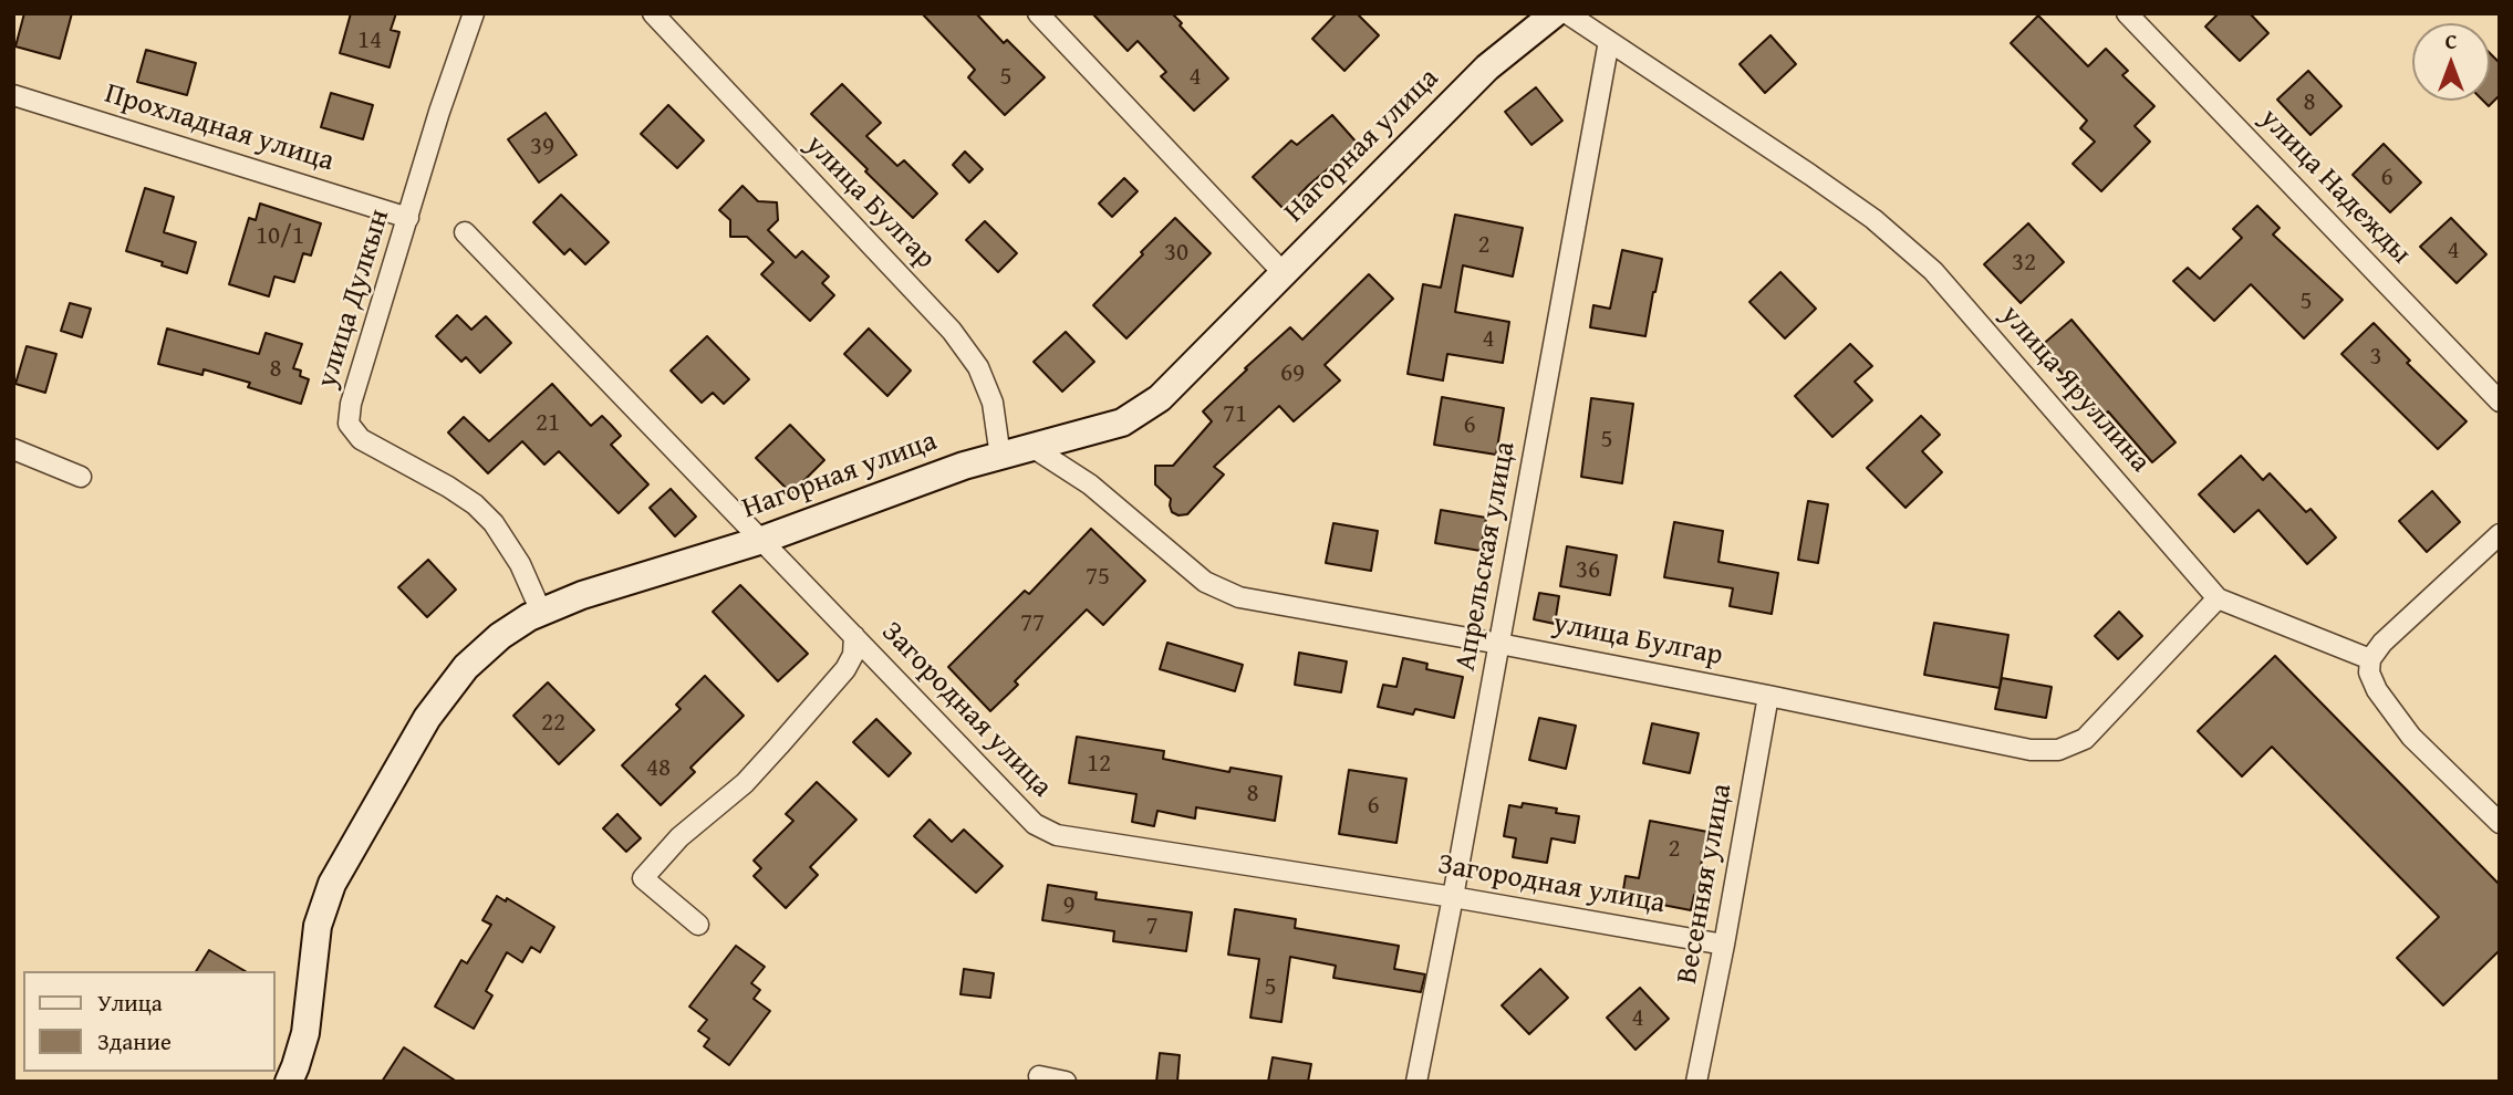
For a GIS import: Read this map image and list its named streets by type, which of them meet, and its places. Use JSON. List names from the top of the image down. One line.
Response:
{"streets":{"street":["Прохладная улица","Нагорная улица","улица Надежды","улица Булгар","улица Дулкын","улица Яруллина","Апрельская улица","Загородная улица","Весенняя улица"]},"crossings":[["Прохладная улица","улица Дулкын"],["Нагорная улица","улица Булгар"],["Нагорная улица","улица Дулкын"],["Нагорная улица","Загородная улица"],["улица Булгар","улица Яруллина"],["улица Булгар","Апрельская улица"],["улица Булгар","Весенняя улица"],["улица Яруллина","Апрельская улица"],["Апрельская улица","Загородная улица"],["Загородная улица","Весенняя улица"]],"house_numbers":["14","5","4","8","39","6","10/1","2","4","30","32","5","4","3","8","69","71","21","6","5","36","75","77","22","12","48","8","6","2","9","7","5","4"],"legend":["Улица","Здание"],"north":"top"}
